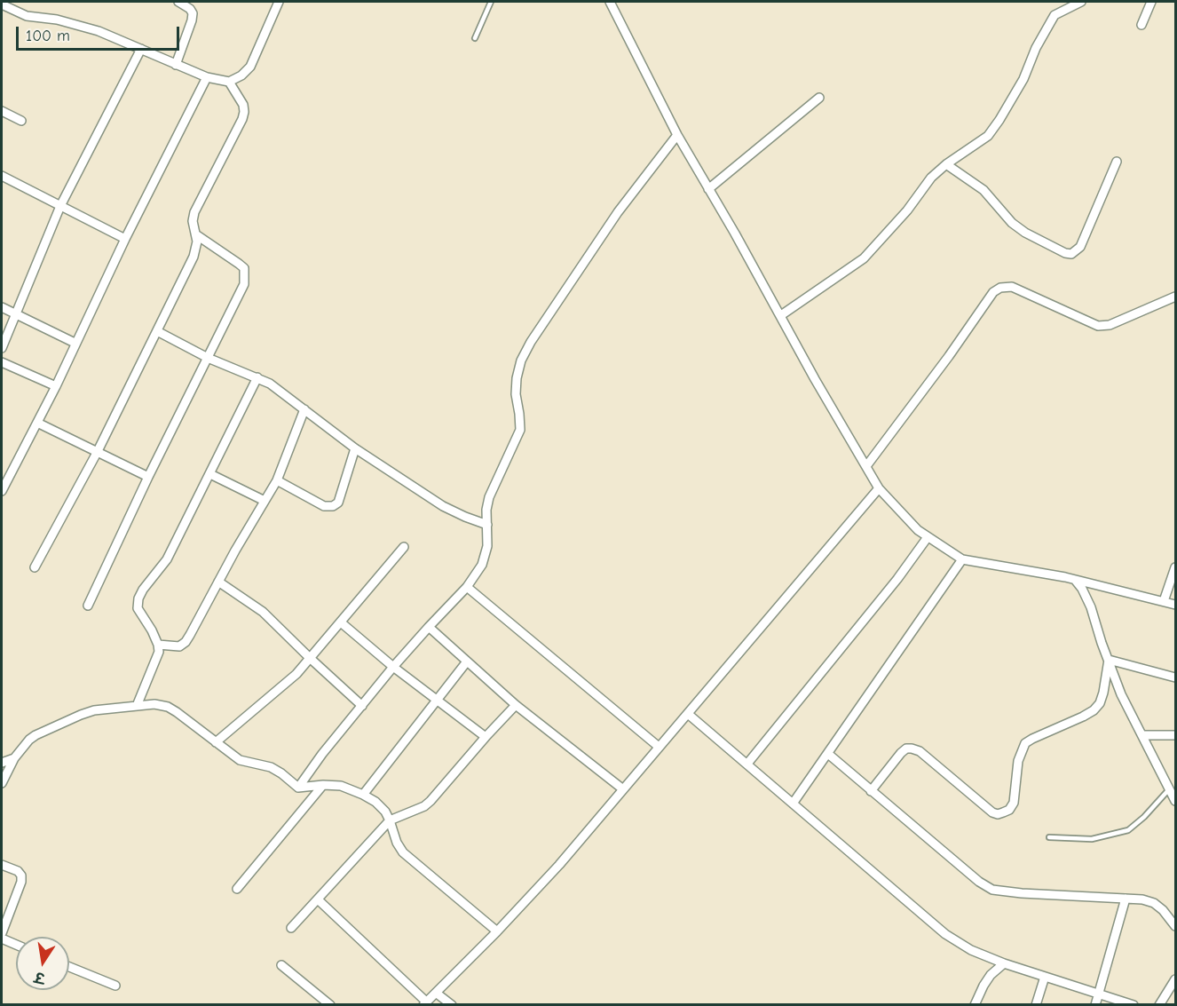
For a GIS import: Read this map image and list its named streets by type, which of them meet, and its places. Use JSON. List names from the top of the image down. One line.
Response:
{"scale_bar":"100 m","north":"bottom"}
